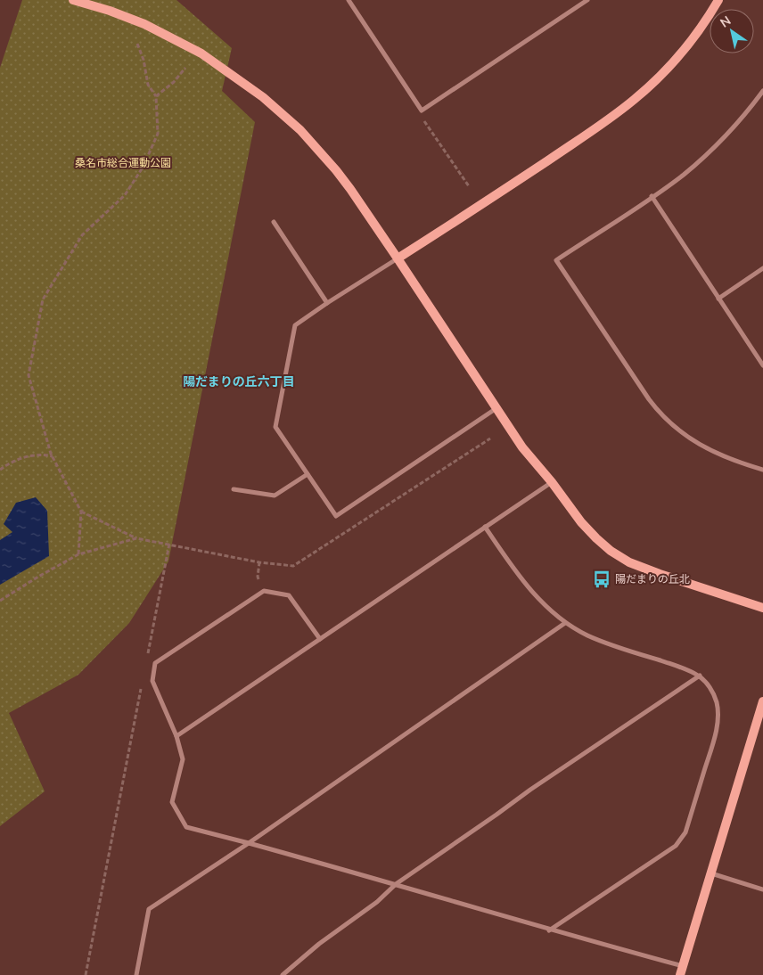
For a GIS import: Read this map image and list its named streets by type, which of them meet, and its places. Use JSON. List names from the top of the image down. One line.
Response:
{"districts":["陽だまりの丘六丁目"],"parks":["桑名市総合運動公園"],"places":{"bus stop":["陽だまりの丘北"]},"north":"top left"}
